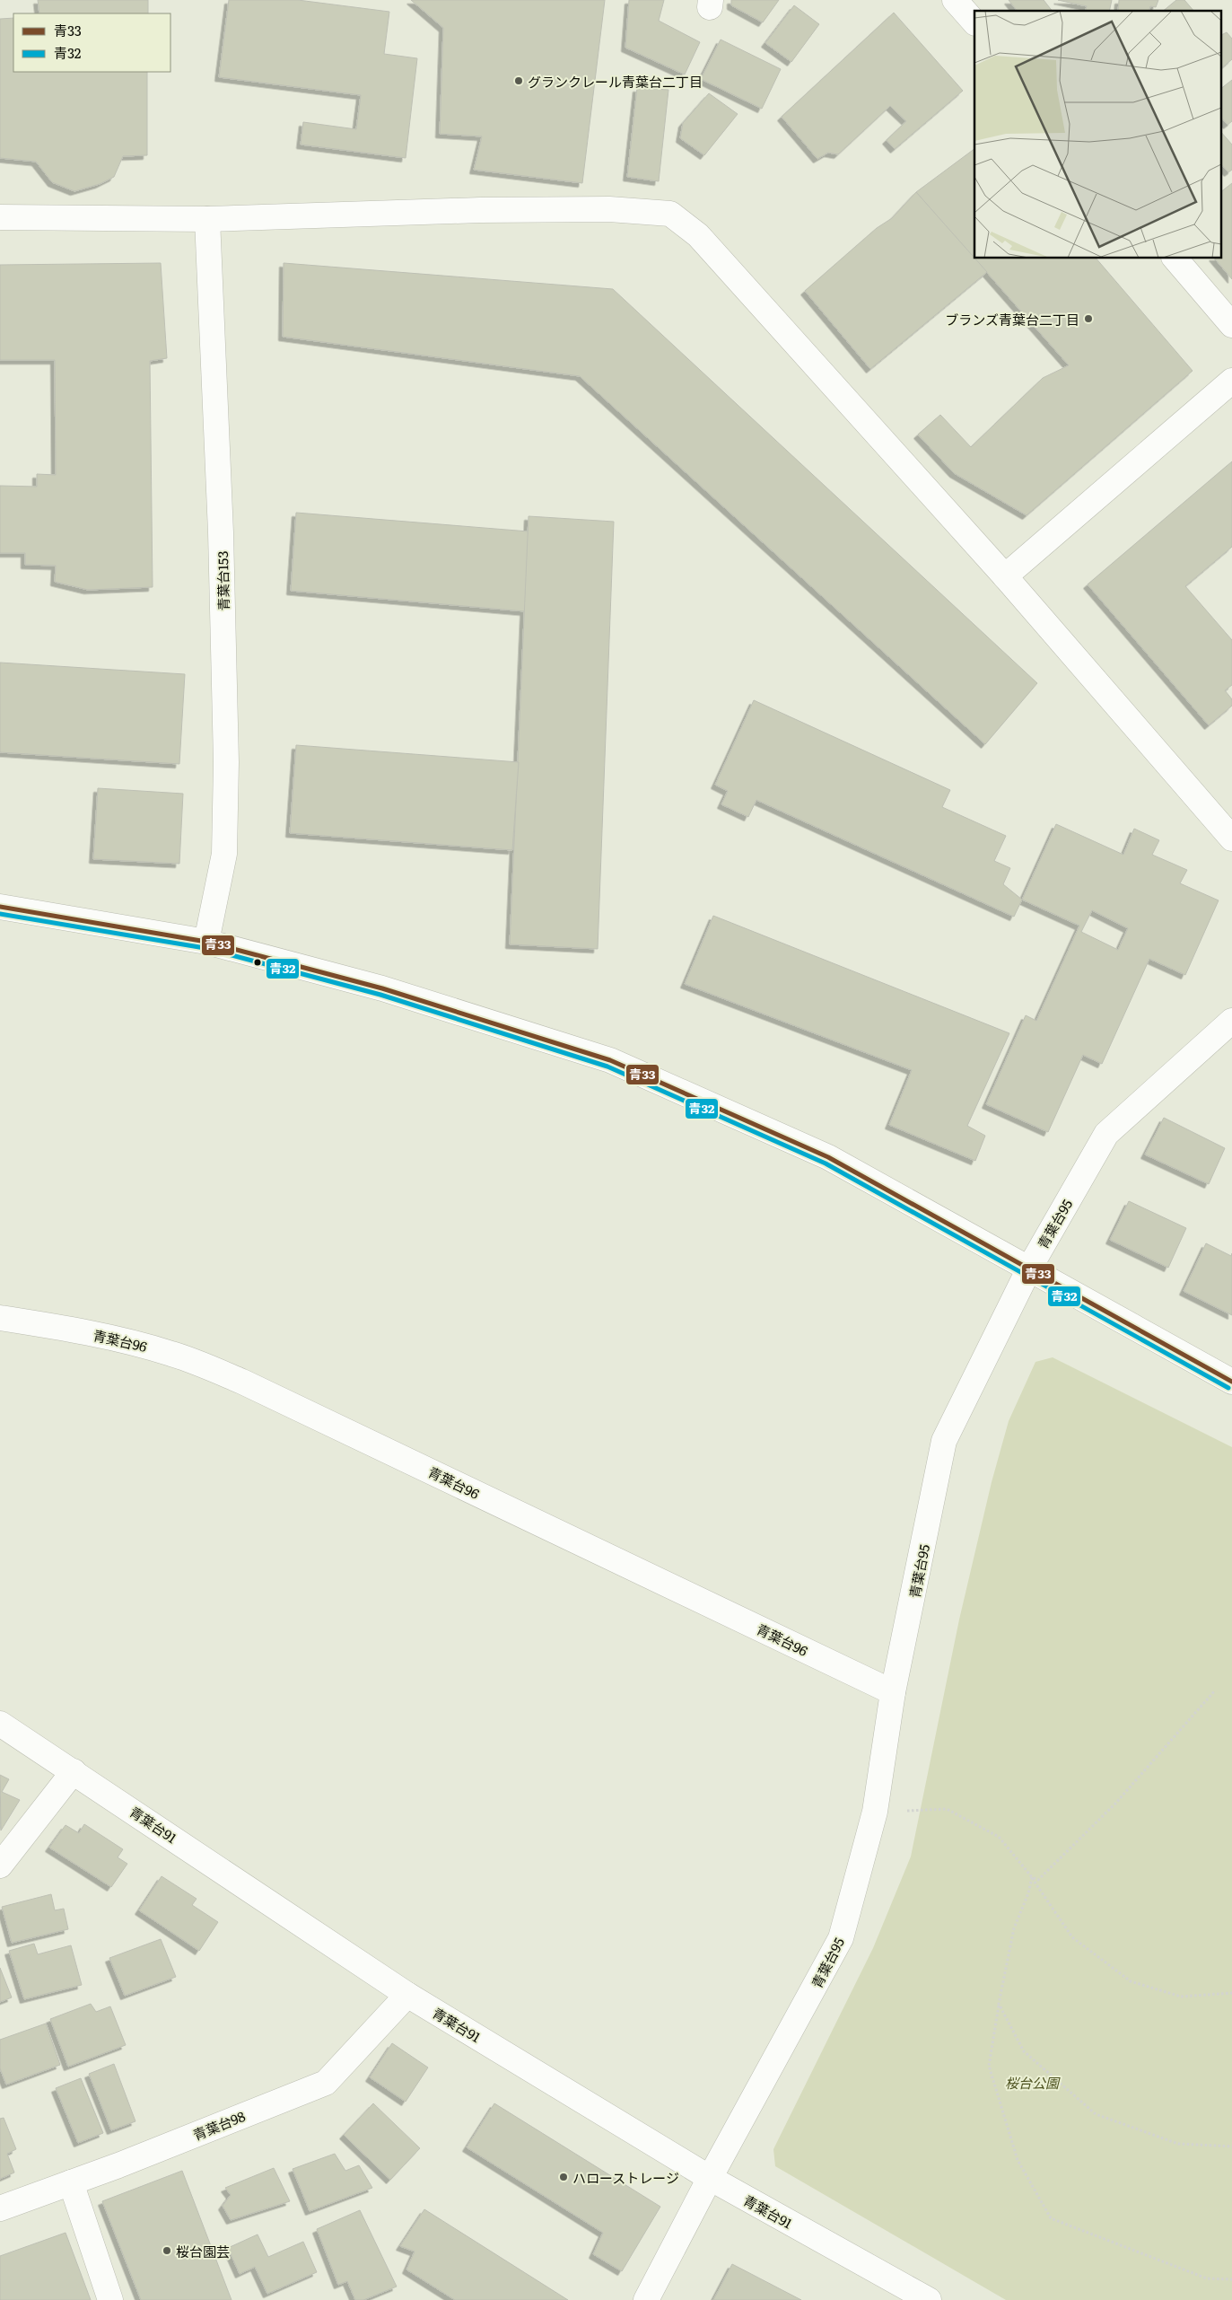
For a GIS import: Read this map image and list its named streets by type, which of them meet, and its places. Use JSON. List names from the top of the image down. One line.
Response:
{"streets":{"street":["青葉台153","青葉台95","青葉台96","青葉台91","青葉台98"]},"crossings":[["青葉台95","青葉台96"],["青葉台95","青葉台91"],["青葉台91","青葉台98"]],"parks":["桜台公園"],"places":["グランクレール青葉台二丁目","ブランズ青葉台二丁目","ハローストレージ","桜台園芸"],"lines":["transit line 青33","transit line 青32"],"legend":["青33","青32"]}
